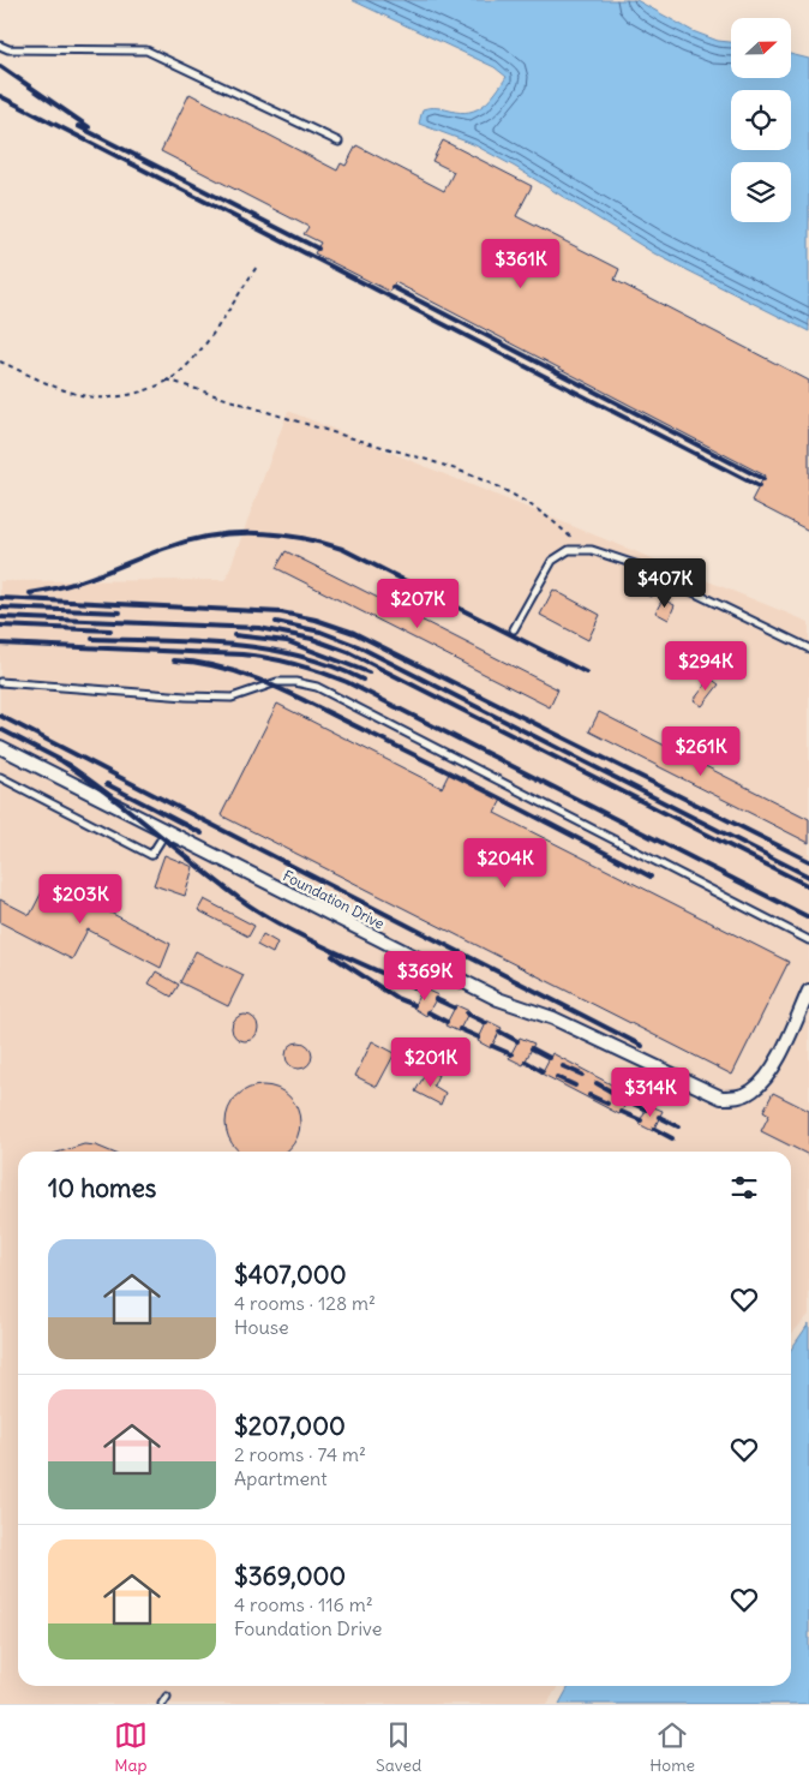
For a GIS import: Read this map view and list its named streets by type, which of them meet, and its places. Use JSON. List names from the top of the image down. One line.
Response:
{"streets":{"street":["Foundation Drive"]},"north":"right","page":{"price":["$361K","$407K","$207K","$294K","$261K","$204K","$203K","$369K","$201K","$314K"],"heading":"10 homes","list":[{"name":"$407,000","note":"4 rooms · 128 m² · House"},{"name":"$207,000","note":"2 rooms · 74 m² · Apartment"},{"name":"$369,000","note":"4 rooms · 116 m² · Foundation Drive"}],"tabs":["Map","Saved","Home"]}}
